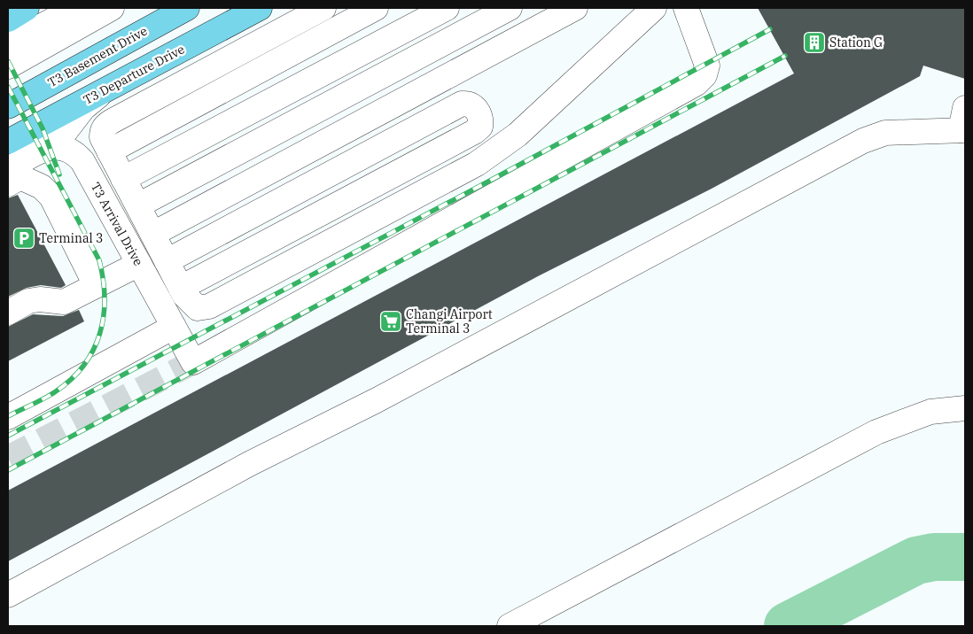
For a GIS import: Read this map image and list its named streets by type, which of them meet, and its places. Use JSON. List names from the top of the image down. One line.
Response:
{"streets":{"main road":["T3 Basement Drive","T3 Departure Drive"],"lane":["T3 Arrival Drive"]},"places":{"building":["Station G"],"parking":["Terminal 3"],"supermarket":["Changi Airport Terminal 3"]}}
